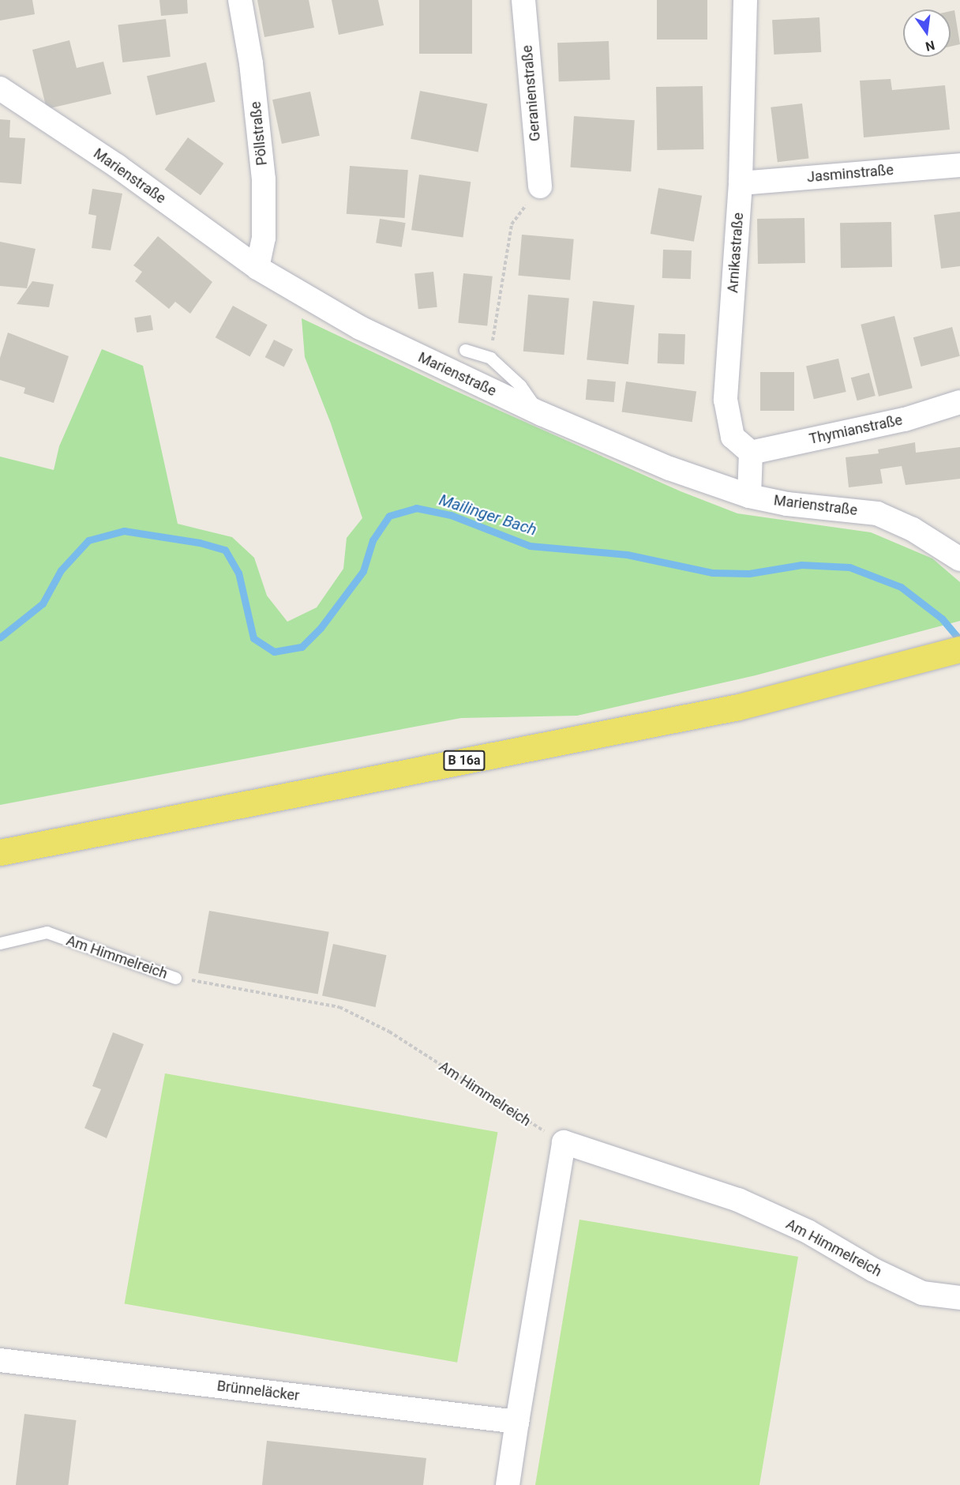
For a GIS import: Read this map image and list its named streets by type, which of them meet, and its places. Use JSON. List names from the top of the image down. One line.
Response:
{"streets":{"main road":["B 16a"],"street":["Geranienstraße","Pöllstraße","Jasminstraße","Marienstraße","Arnikastraße","Thymianstraße","Am Himmelreich","Brünneläcker"]},"crossings":[["Pöllstraße","Marienstraße"],["Jasminstraße","Arnikastraße"],["Arnikastraße","Thymianstraße"]],"water":["Mailinger Bach"],"north":"bottom"}
